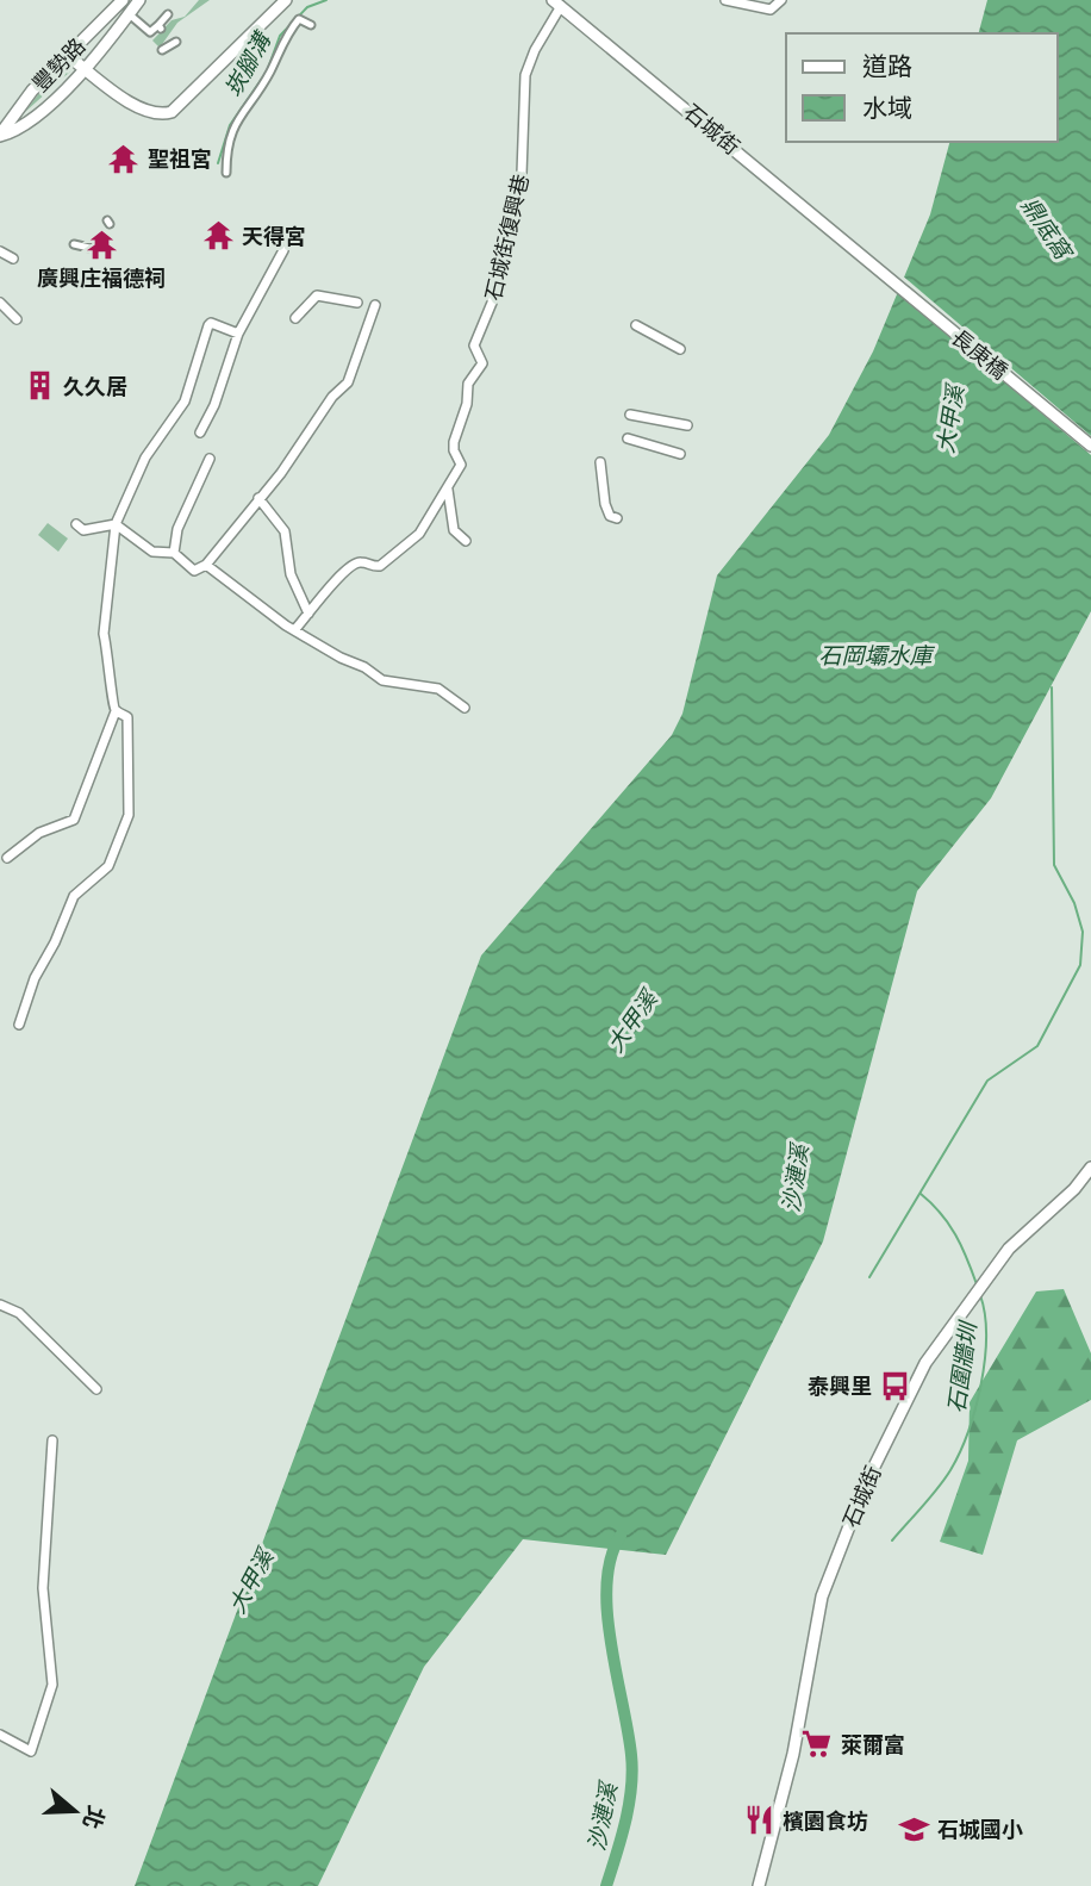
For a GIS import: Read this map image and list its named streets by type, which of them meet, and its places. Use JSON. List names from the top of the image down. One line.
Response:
{"streets":{"street":["豐勢路","石城街","石城街復興巷","長庚橋"]},"crossings":[["石城街","石城街復興巷"],["石城街","長庚橋"]],"water":["崁腳溝","鼎底窩","大甲溪","石岡壩水庫","沙漣溪","石圍牆圳"],"places":{"temple":["聖祖宮","天得宮","廣興庄福德祠"],"building":["久久居"],"bus stop":["泰興里"],"supermarket":["萊爾富"],"restaurant":["檳園食坊"],"school or university":["石城國小"]},"legend":["道路","水域"],"north":"right"}
